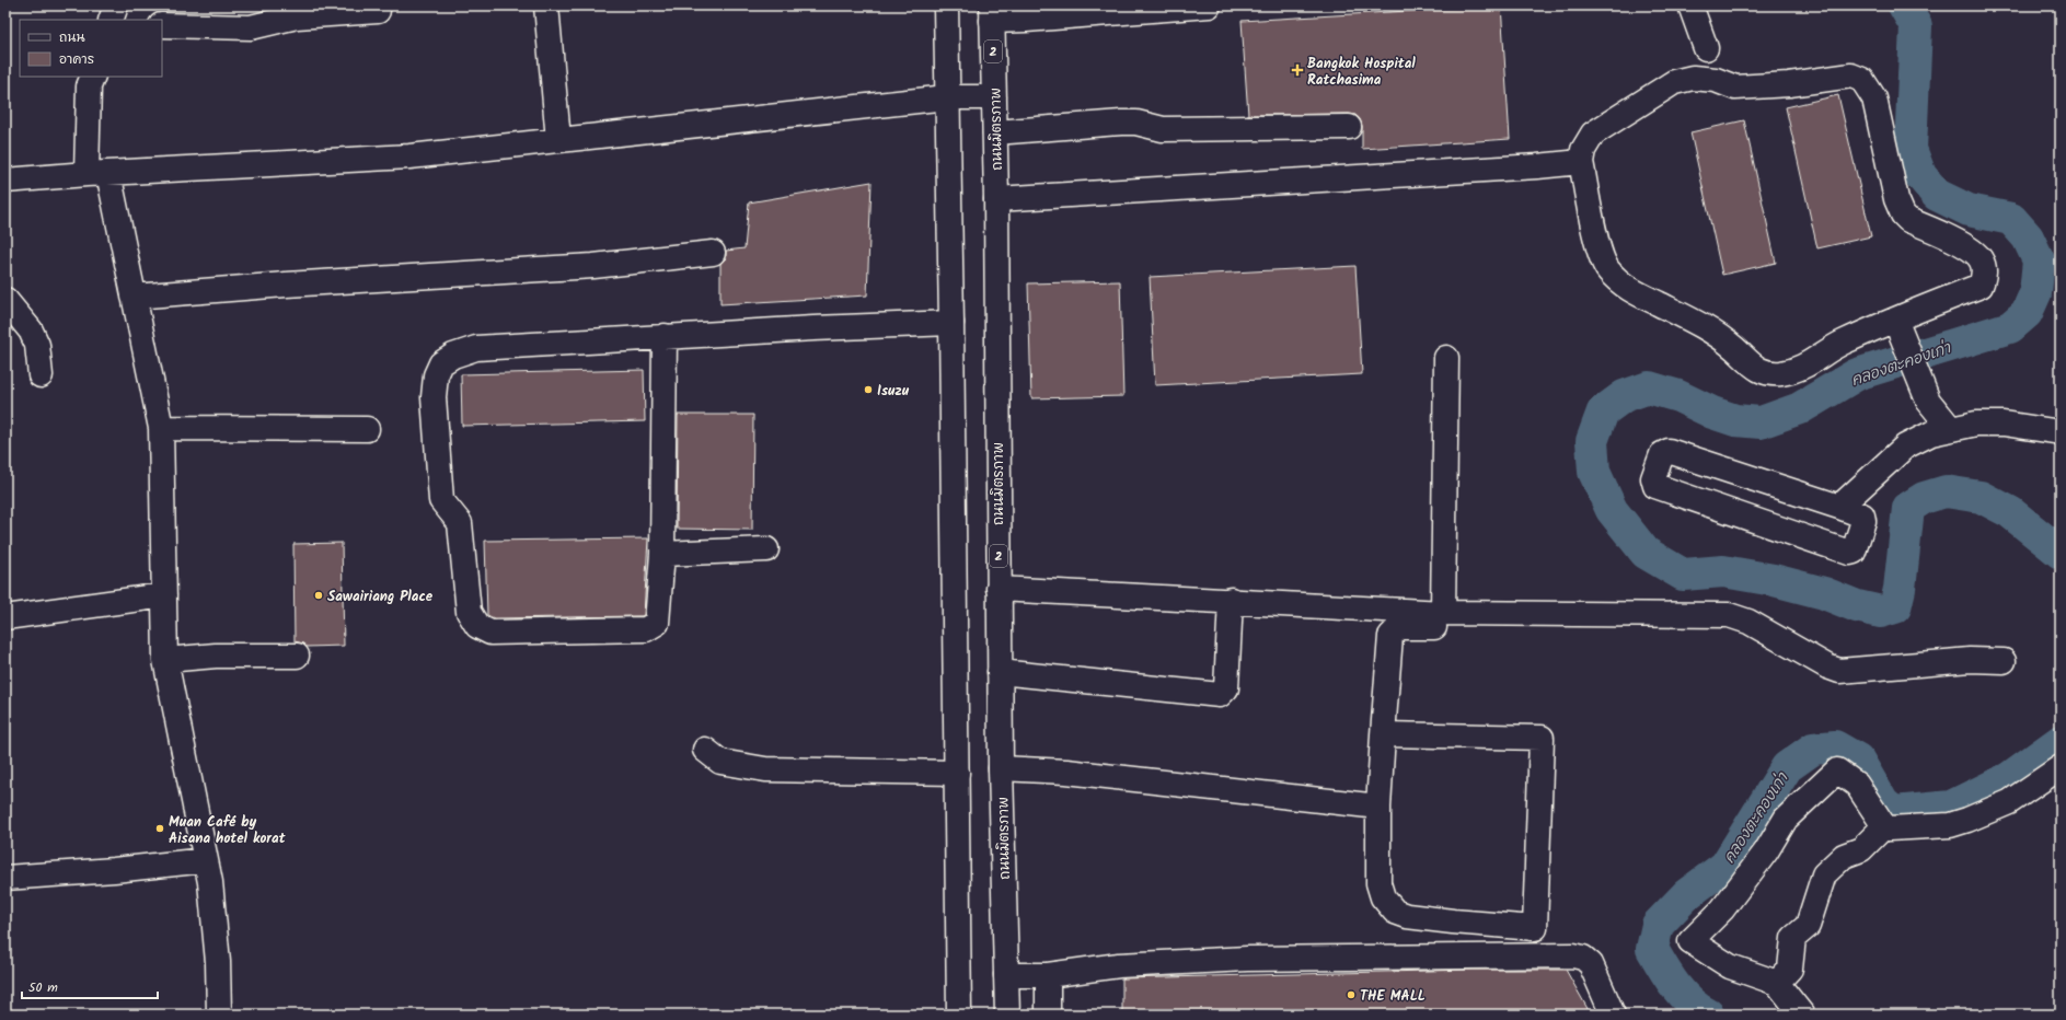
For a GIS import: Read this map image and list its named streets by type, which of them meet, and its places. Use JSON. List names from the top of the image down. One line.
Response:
{"streets":{"main road":["2","ถนนมิตรภาพ"]},"water":["คลองตะคองเก่า"],"places":{"health":["Bangkok Hospital Ratchasima"],"other":["Isuzu","Sawairiang Place","Muan Café by Aisana hotel korat","THE MALL"]},"legend":["ถนน","อาคาร"],"scale_bar":"50 m"}
